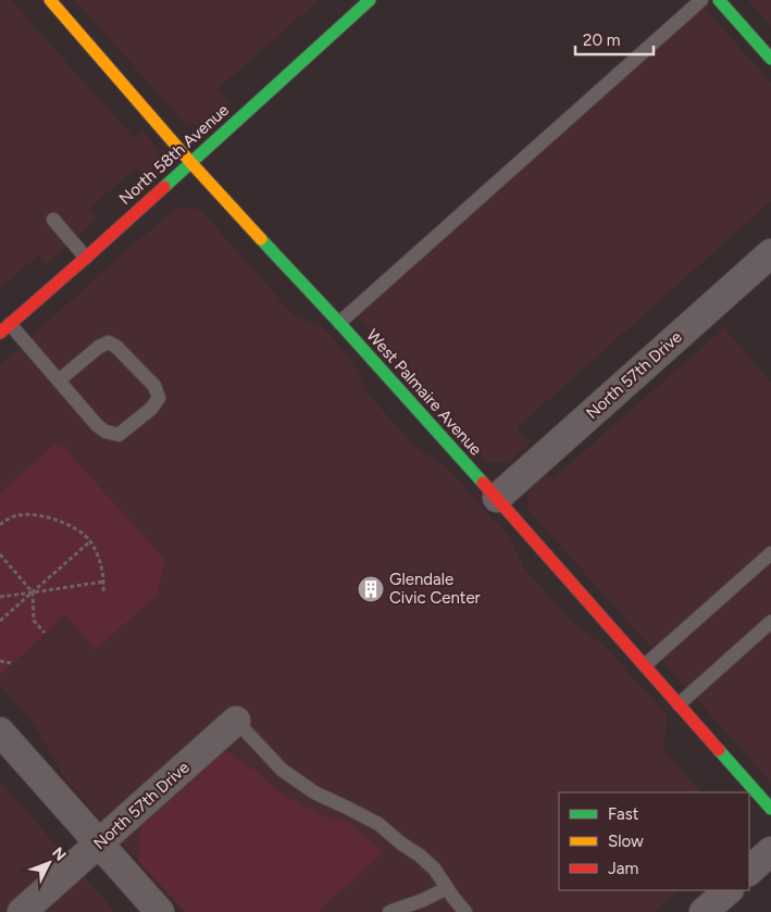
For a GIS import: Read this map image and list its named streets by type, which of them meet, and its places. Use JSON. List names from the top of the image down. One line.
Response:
{"streets":{"street":["North 58th Avenue","North 57th Drive","West Palmaire Avenue"]},"crossings":[["North 58th Avenue","West Palmaire Avenue"],["North 57th Drive","West Palmaire Avenue"]],"places":{"building":["Glendale Civic Center"]},"legend":["Fast","Slow","Jam"],"scale_bar":"20 m","north":"top right"}
